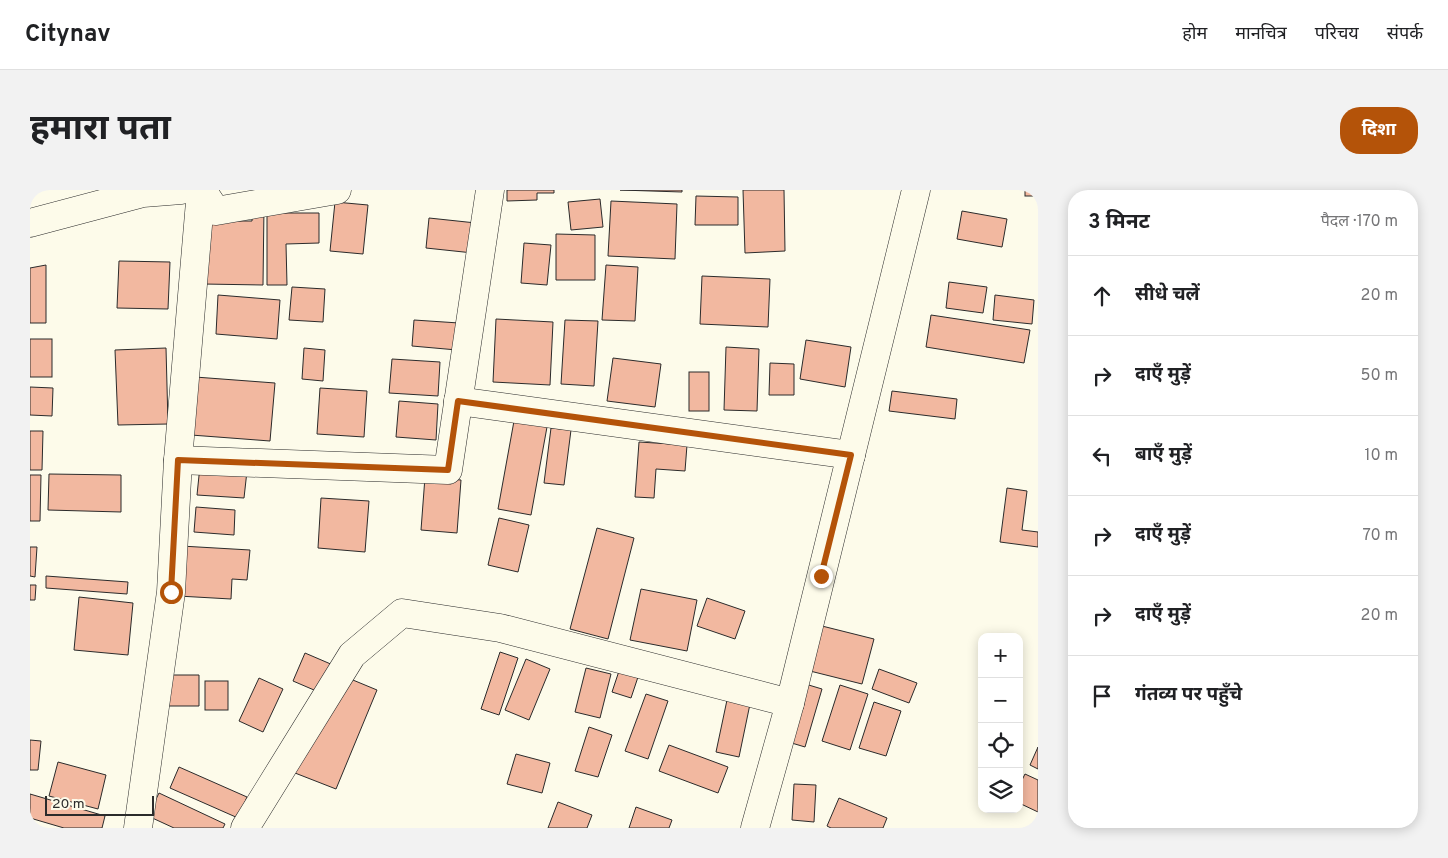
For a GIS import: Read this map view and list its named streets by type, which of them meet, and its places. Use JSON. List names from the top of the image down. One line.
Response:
{"scale_bar":"20 m","page":{"header":"Citynav","nav":["होम","मानचित्र","परिचय","संपर्क"],"buttons":"दिशा","title":"हमारा पता","heading":["3 मिनट","पैदल · 170 m"],"list":[["सीधे चलें","20 m"],["दाएँ मुड़ें","50 m"],["बाएँ मुड़ें","10 m"],["दाएँ मुड़ें","70 m"],["दाएँ मुड़ें","20 m"],"गंतव्य पर पहुँचे"],"map_buttons":["+","−"],"scale":"20 m"}}
